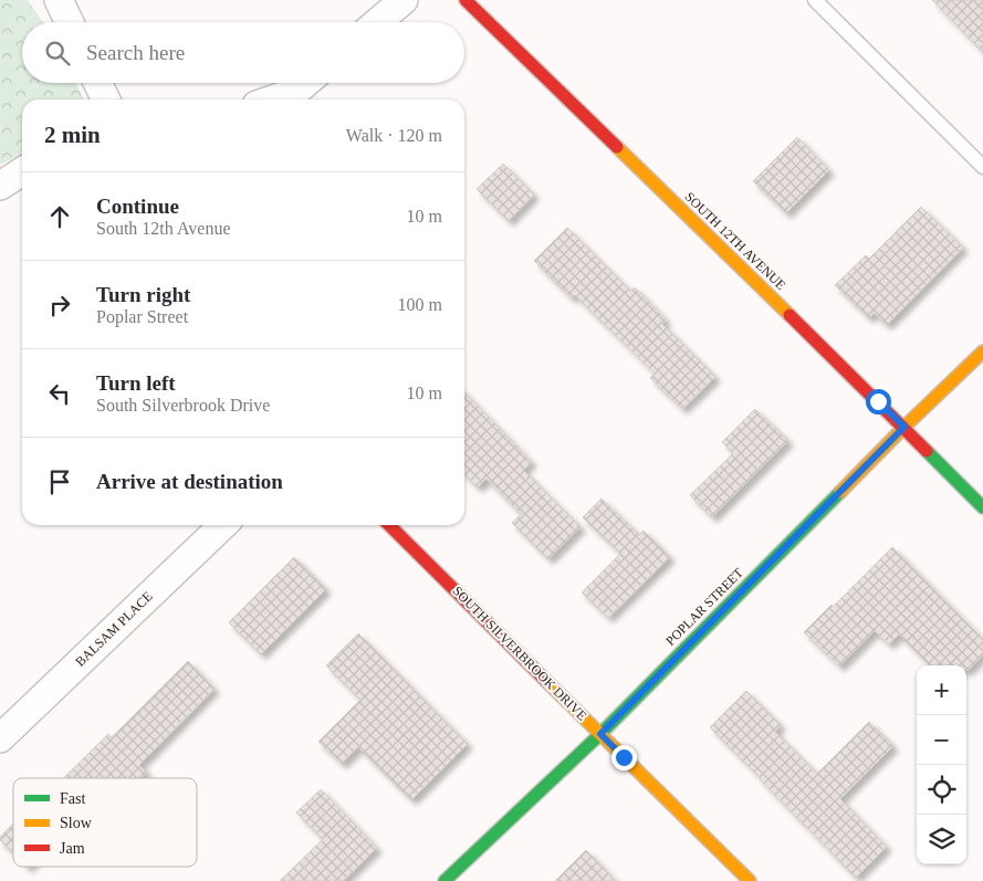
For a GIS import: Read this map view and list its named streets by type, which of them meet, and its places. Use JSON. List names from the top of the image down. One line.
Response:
{"streets":{"street":["SOUTH 12TH AVENUE","POPLAR STREET","BALSAM PLACE","SOUTH SILVERBROOK DRIVE"]},"crossings":[["SOUTH 12TH AVENUE","POPLAR STREET"],["POPLAR STREET","SOUTH SILVERBROOK DRIVE"]],"legend":["Fast","Slow","Jam"],"page":{"search":"Search here","heading":["2 min","Walk · 120 m"],"list":[["Continue","South 12th Avenue","10 m"],["Turn right","Poplar Street","100 m"],["Turn left","South Silverbrook Drive","10 m"],"Arrive at destination"],"map_buttons":["+","−"]}}
